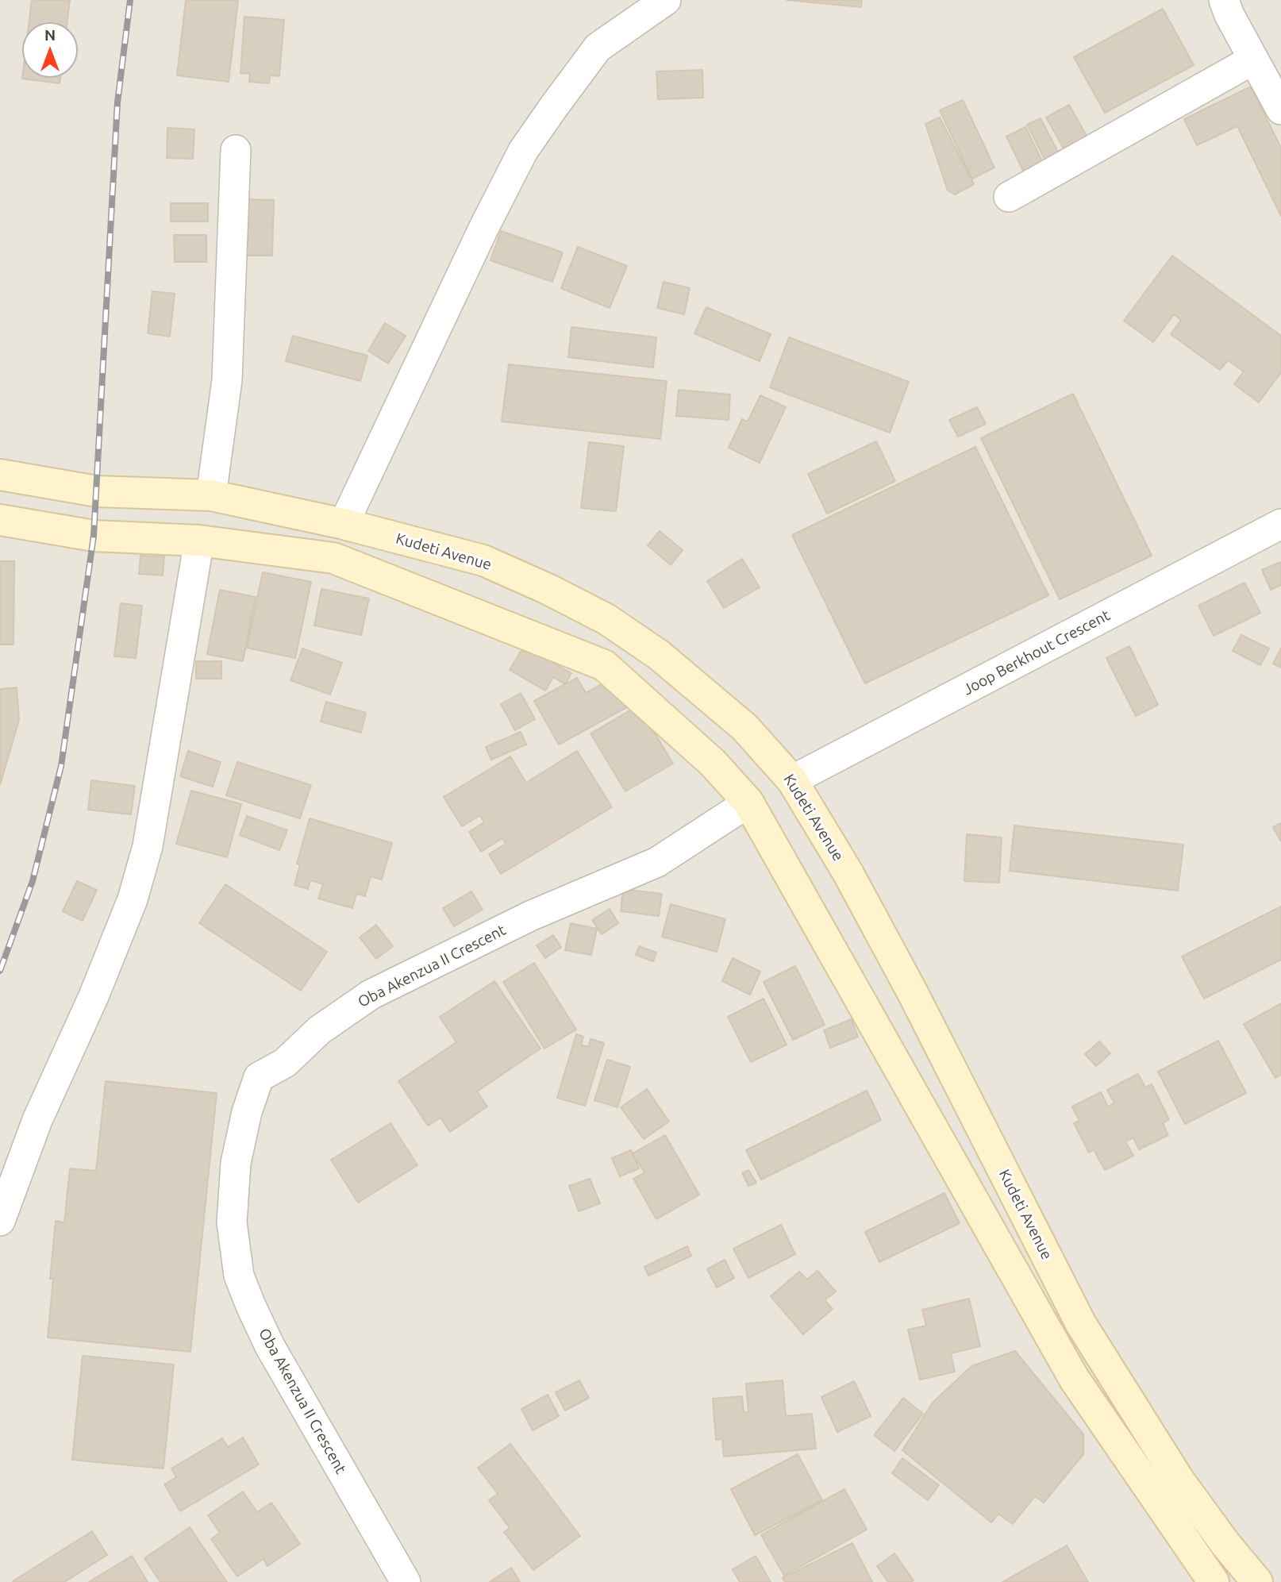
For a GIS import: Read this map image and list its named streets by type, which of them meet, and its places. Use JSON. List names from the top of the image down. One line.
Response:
{"streets":{"main road":["Kudeti Avenue"],"street":["Joop Berkhout Crescent","Oba Akenzua II Crescent"]},"crossings":[["Kudeti Avenue","Joop Berkhout Crescent"]],"north":"top"}
